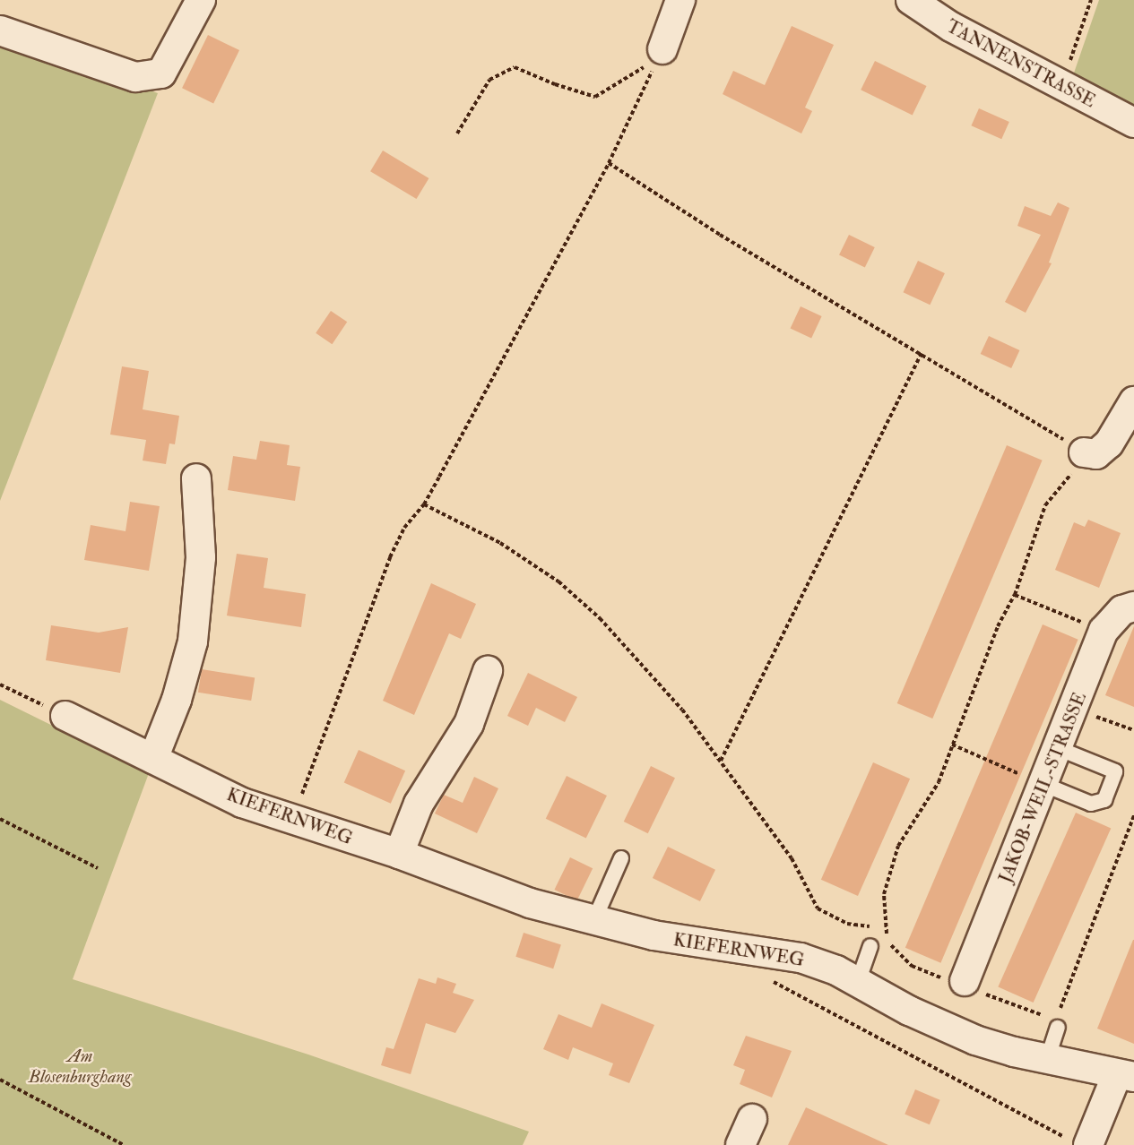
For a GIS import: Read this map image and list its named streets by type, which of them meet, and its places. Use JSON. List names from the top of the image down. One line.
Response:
{"streets":{"street":["TANNENSTRASSE","JAKOB-WEIL-STRASSE","KIEFERNWEG"]},"parks":["Am Blosenburghang"]}
